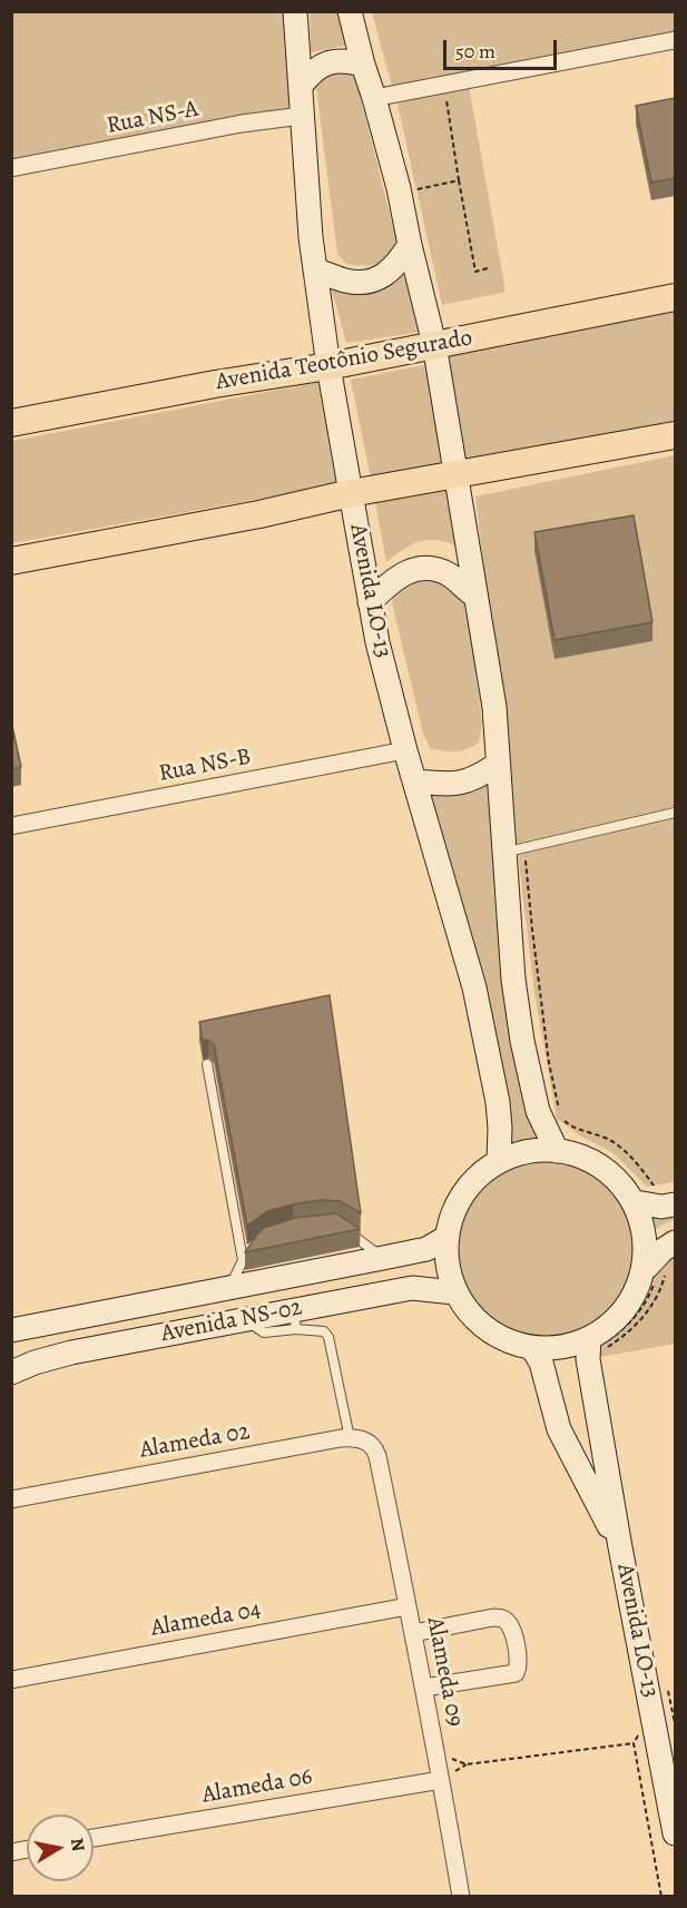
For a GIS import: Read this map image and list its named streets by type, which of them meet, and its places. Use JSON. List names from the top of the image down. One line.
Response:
{"streets":{"main road":["Avenida Teotônio Segurado"],"street":["Rua NS-A","Avenida LO-13","Rua NS-B","Avenida NS-02","Alameda 02","Alameda 04","Alameda 09","Alameda 06"]},"crossings":[["Rua NS-A","Avenida LO-13"],["Avenida Teotônio Segurado","Avenida LO-13"],["Avenida LO-13","Rua NS-B"],["Avenida LO-13","Avenida NS-02"],["Alameda 02","Alameda 09"],["Alameda 04","Alameda 09"],["Alameda 09","Alameda 06"]],"scale_bar":"50 m","north":"right"}
